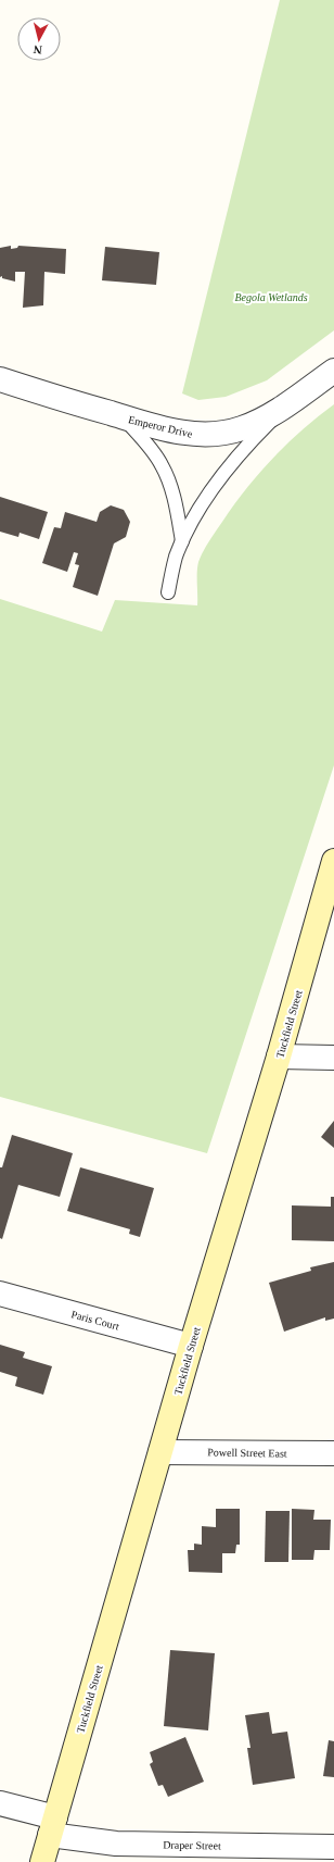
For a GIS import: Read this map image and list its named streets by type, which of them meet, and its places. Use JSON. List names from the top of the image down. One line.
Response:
{"streets":{"main road":["Tuckfield Street"],"street":["Emperor Drive","Paris Court","Powell Street East","Draper Street"]},"crossings":[["Tuckfield Street","Paris Court"],["Tuckfield Street","Powell Street East"],["Tuckfield Street","Draper Street"]],"parks":["Begola Wetlands"],"north":"bottom"}
